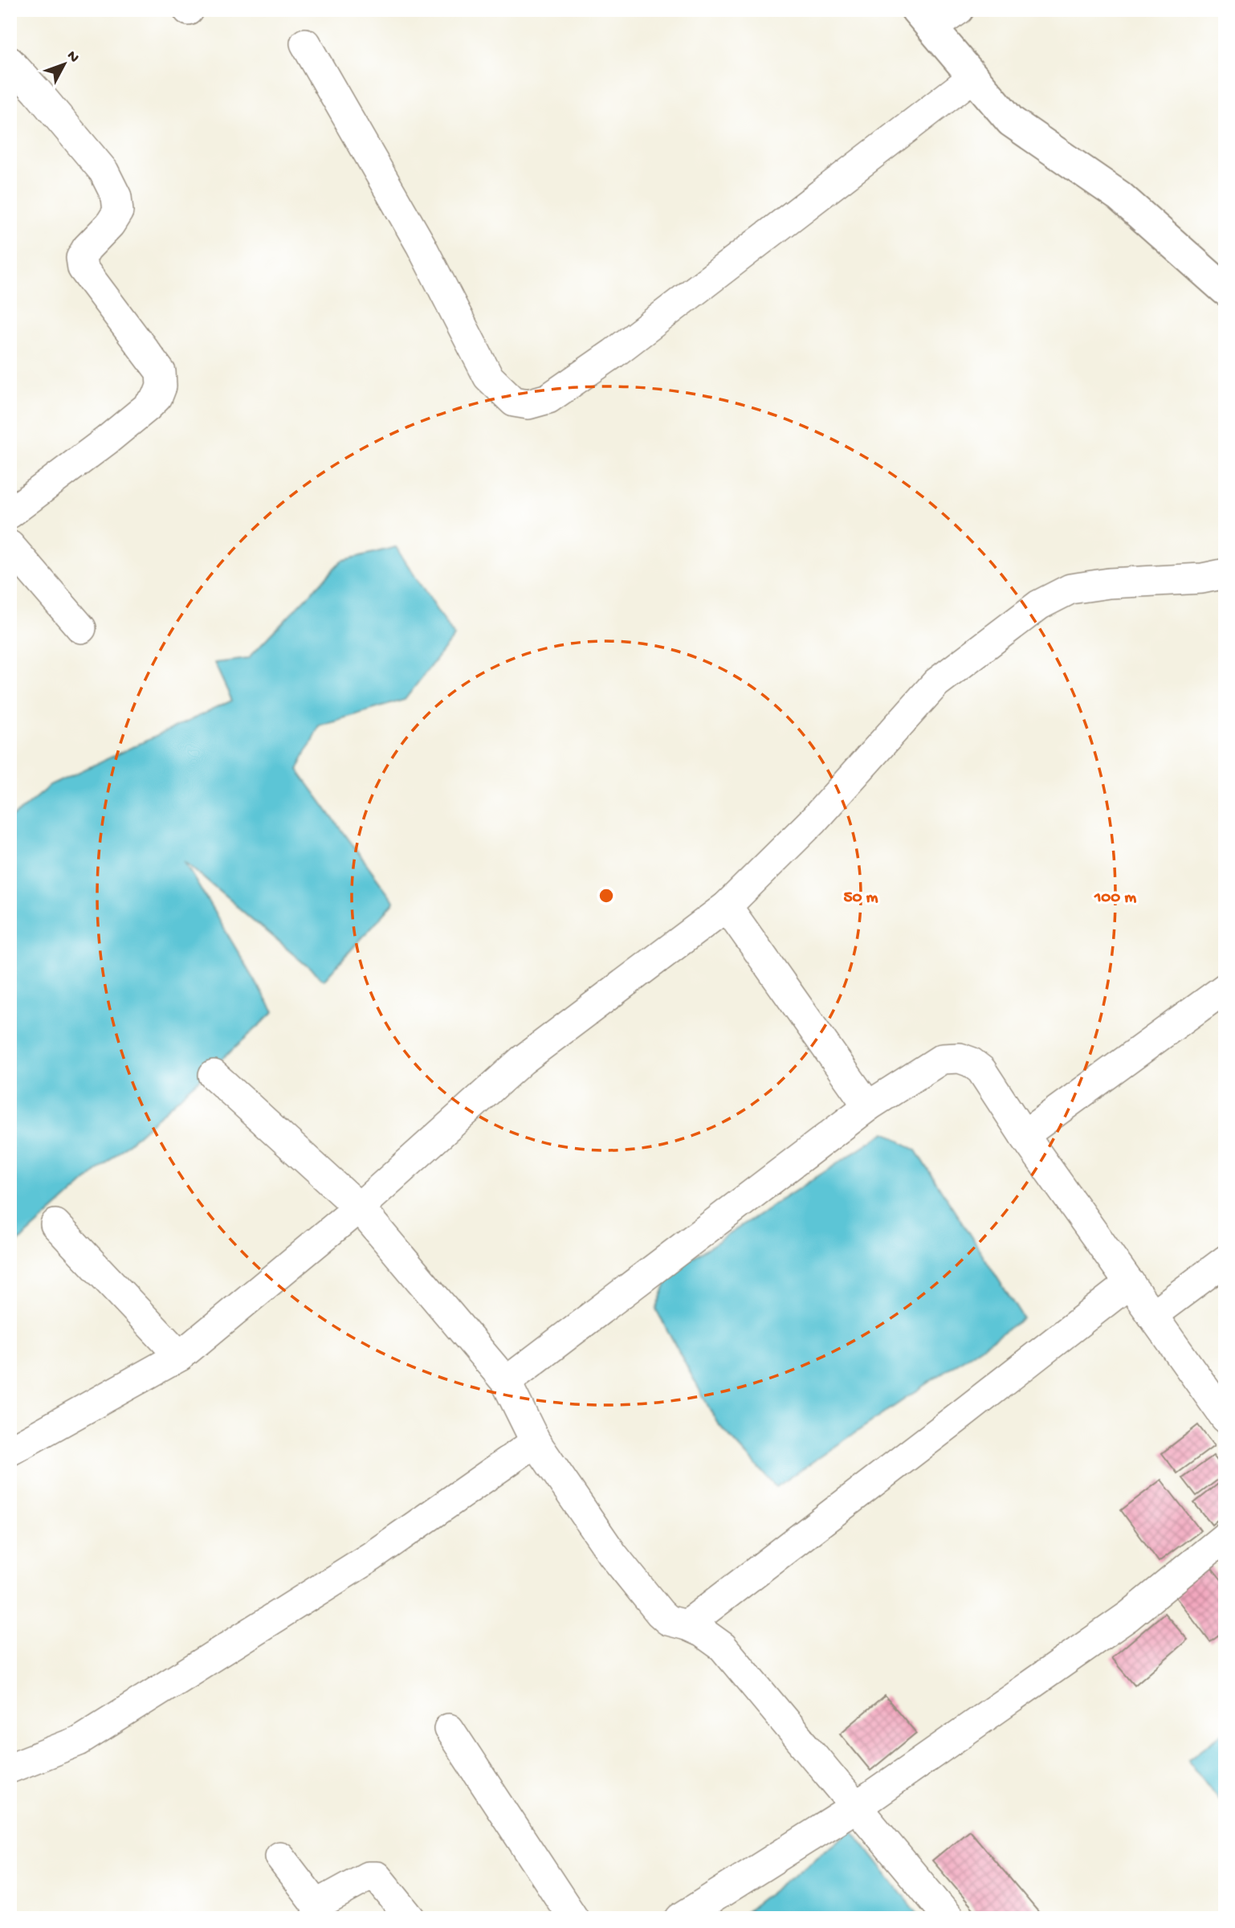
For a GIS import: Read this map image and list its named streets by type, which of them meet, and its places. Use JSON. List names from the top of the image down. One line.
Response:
{"north":"top right","rings":["50 m","100 m"]}
